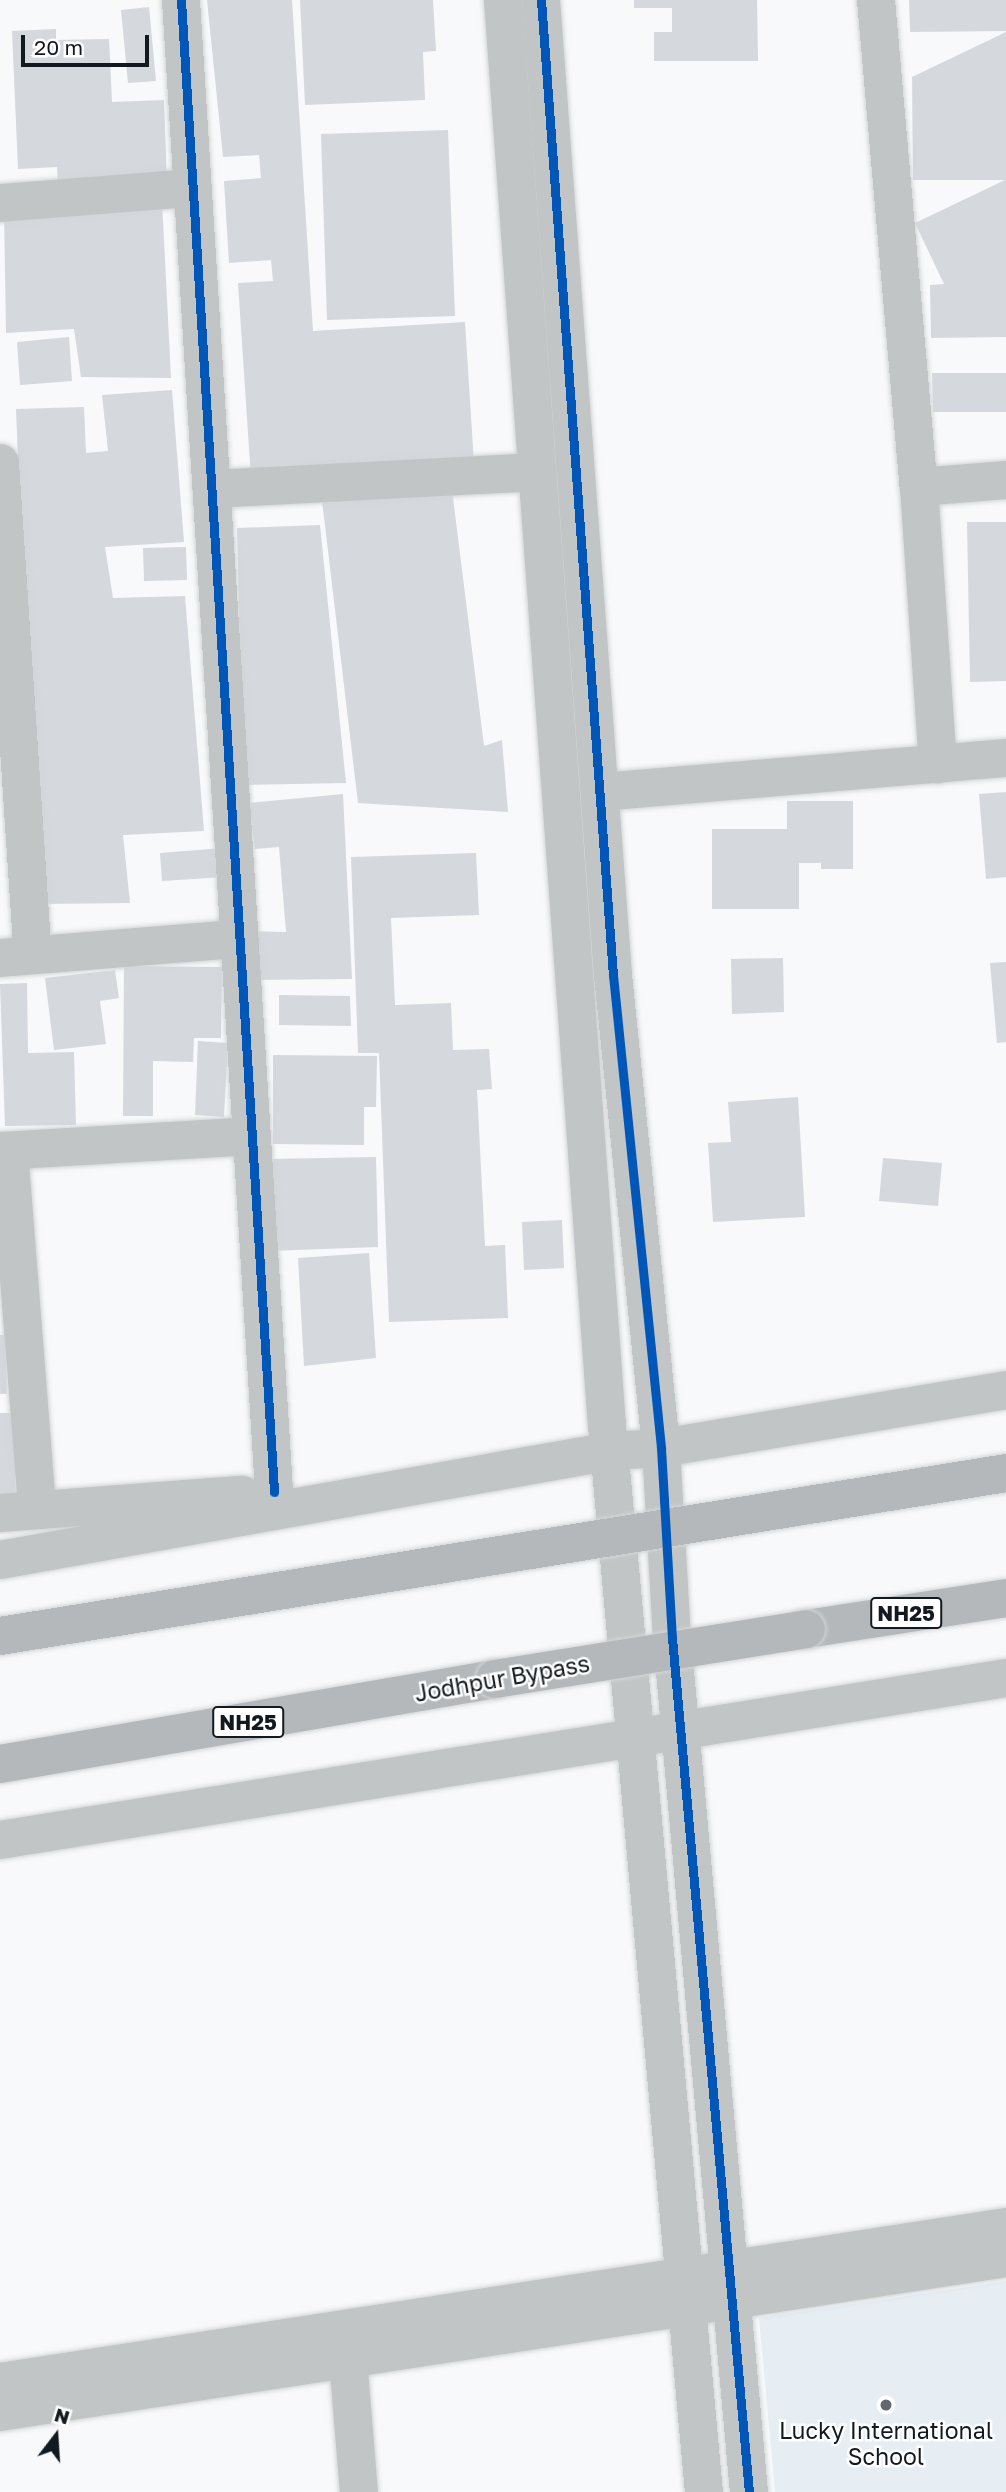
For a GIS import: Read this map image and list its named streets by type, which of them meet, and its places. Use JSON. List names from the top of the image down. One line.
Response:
{"streets":{"highway":["NH25","Jodhpur Bypass"]},"places":["Lucky International School"],"scale_bar":"20 m","north":"top"}
